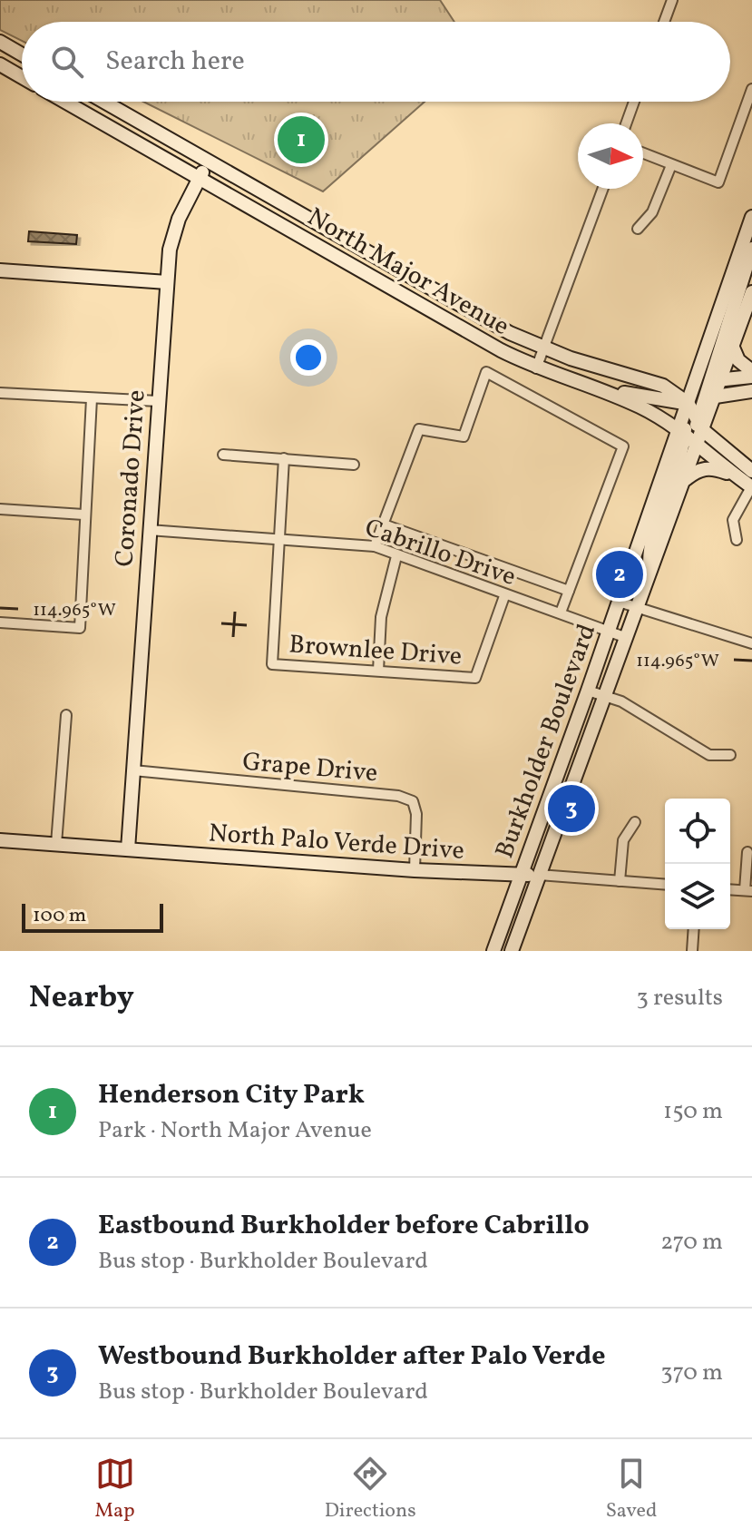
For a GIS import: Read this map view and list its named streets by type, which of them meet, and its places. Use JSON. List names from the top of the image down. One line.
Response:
{"streets":{"street":["North Major Avenue","Coronado Drive","Cabrillo Drive","Brownlee Drive","Burkholder Boulevard","Grape Drive","North Palo Verde Drive"]},"crossings":[["North Major Avenue","Coronado Drive"],["North Major Avenue","Burkholder Boulevard"],["Coronado Drive","Cabrillo Drive"],["Coronado Drive","Grape Drive"],["Coronado Drive","North Palo Verde Drive"],["Cabrillo Drive","Brownlee Drive"],["Cabrillo Drive","Burkholder Boulevard"],["Burkholder Boulevard","North Palo Verde Drive"],["Grape Drive","North Palo Verde Drive"]],"scale_bar":"100 m","north":"right","page":{"search":"Search here","pins":["1","2","3"],"scale":"100 m","heading":["Nearby","3 results"],"list":[{"mark":"1","name":"Henderson City Park","note":"Park · North Major Avenue","value":"150 m"},{"mark":"2","name":"Eastbound Burkholder before Cabrillo","note":"Bus stop · Burkholder Boulevard","value":"270 m"},{"mark":"3","name":"Westbound Burkholder after Palo Verde","note":"Bus stop · Burkholder Boulevard","value":"370 m"}],"nav":["Map","Directions","Saved"]},"coordinates":["114.965°W"]}
